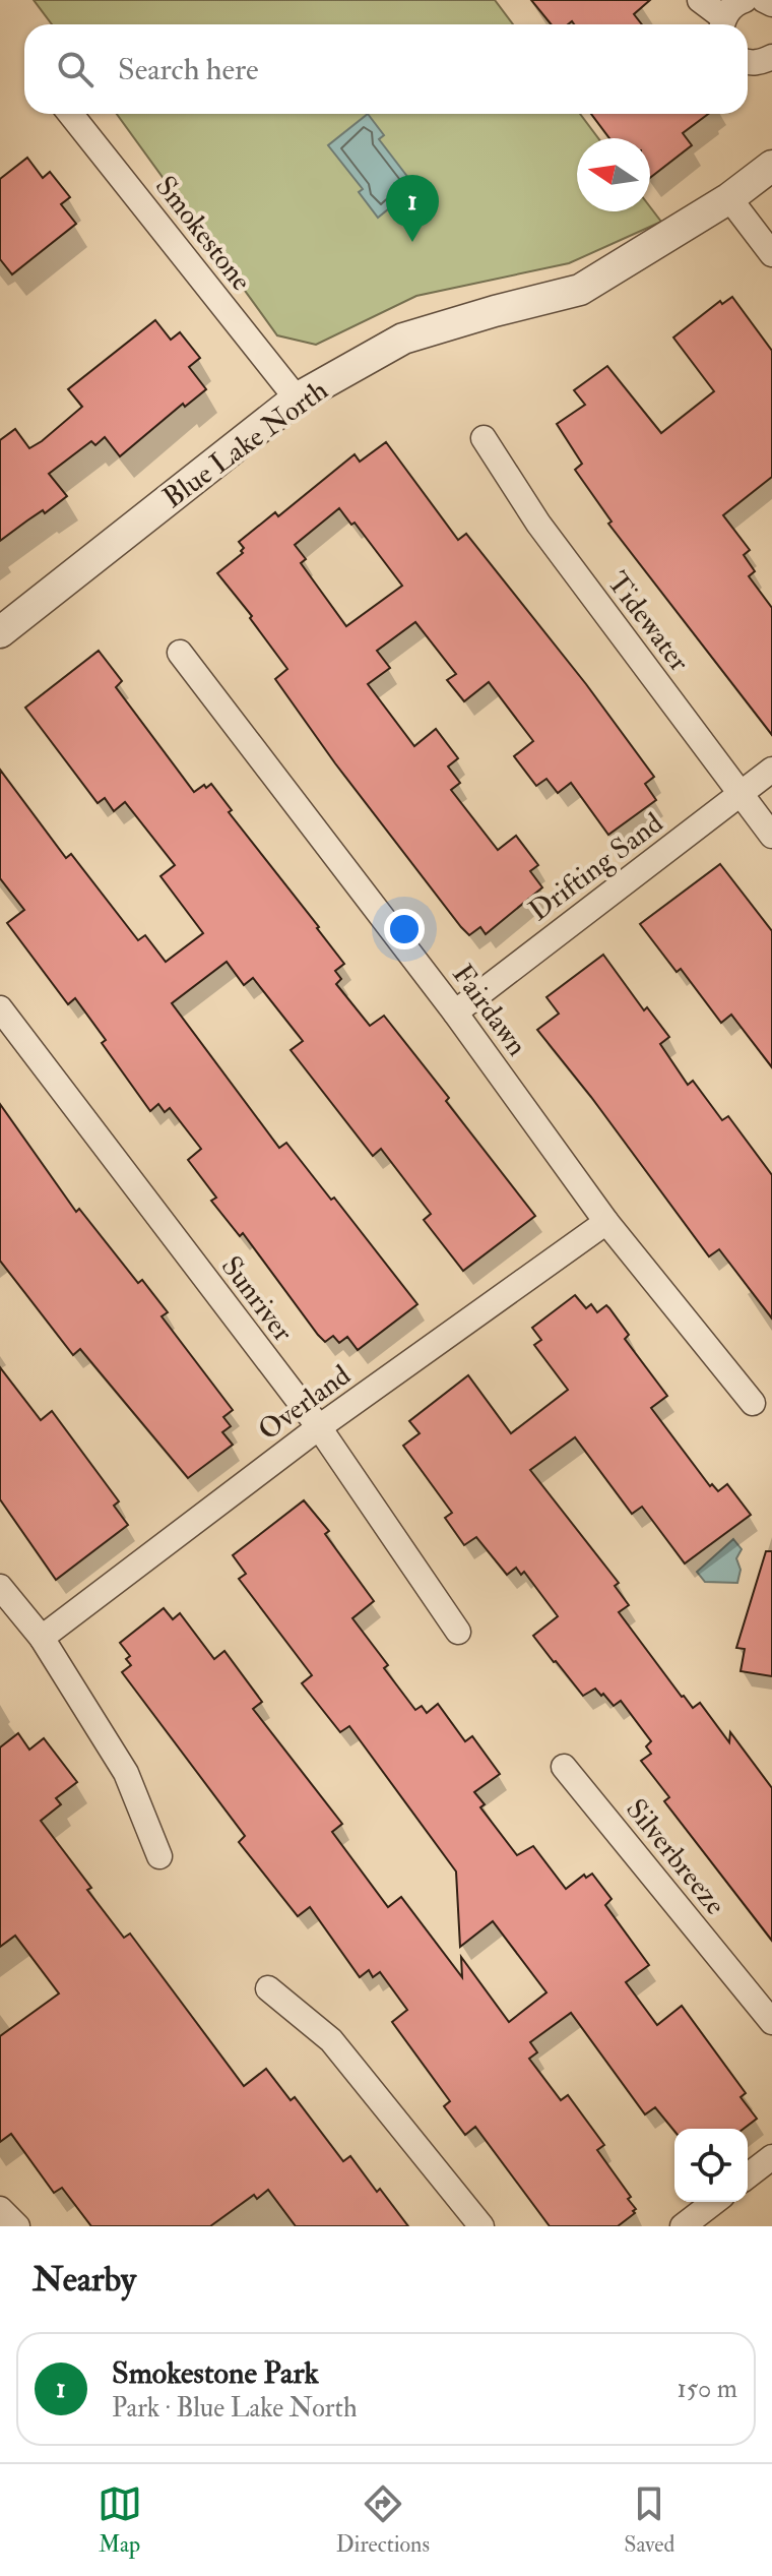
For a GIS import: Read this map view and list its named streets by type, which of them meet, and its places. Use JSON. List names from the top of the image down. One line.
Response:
{"streets":{"street":["Smokestone","Blue Lake North","Tidewater","Drifting Sand","Fairdawn","Sunriver","Overland","Silverbreeze"]},"crossings":[["Smokestone","Blue Lake North"],["Tidewater","Drifting Sand"],["Drifting Sand","Fairdawn"],["Fairdawn","Overland"],["Sunriver","Overland"]],"north":"left","page":{"search":"Search here","pins":"1","heading":"Nearby","list":[{"mark":"1","name":"Smokestone Park","note":"Park · Blue Lake North","value":"150 m"}],"nav":["Map","Directions","Saved"]}}
